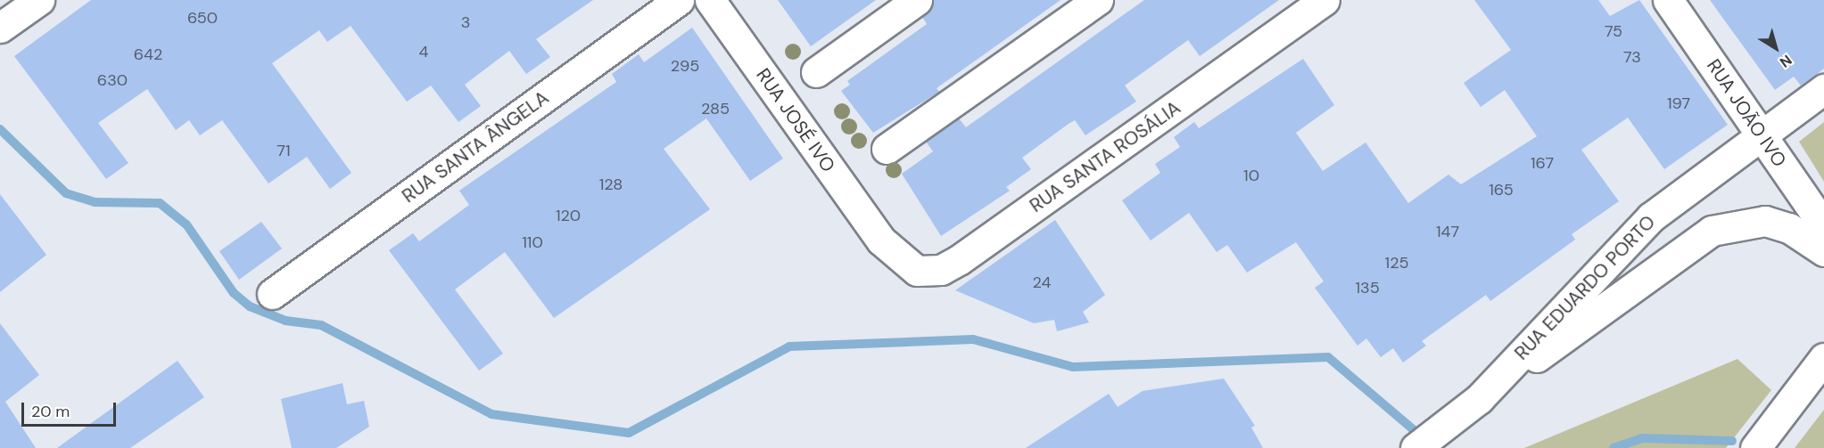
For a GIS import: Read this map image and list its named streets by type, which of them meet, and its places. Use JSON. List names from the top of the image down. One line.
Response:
{"streets":{"street":["RUA JOÃO IVO","RUA JOSÉ IVO","RUA SANTA ÂNGELA","RUA SANTA ROSÁLIA","RUA EDUARDO PORTO"]},"crossings":[["RUA JOÃO IVO","RUA EDUARDO PORTO"],["RUA JOSÉ IVO","RUA SANTA ROSÁLIA"]],"house_numbers":["650","3","75","4","642","73","295","630","197","285","71","167","10","128","165","120","147","110","125","24","135"],"scale_bar":"20 m","north":"bottom right"}
